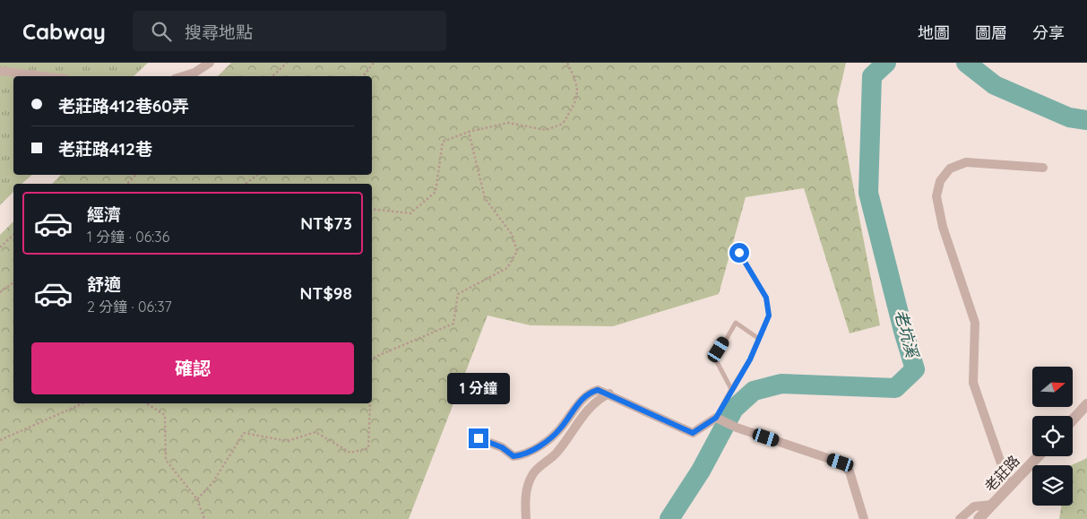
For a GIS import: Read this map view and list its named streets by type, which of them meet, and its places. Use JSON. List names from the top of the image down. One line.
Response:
{"streets":{"street":["老莊路"]},"water":["老坑溪"],"north":"right","page":{"header":"Cabway","search":"搜尋地點","nav":["地圖","圖層","分享"],"banner":["老莊路412巷60弄","老莊路412巷"],"list":[{"name":"經濟","note":"1 分鐘 · 06:36","value":"NT$73"},{"name":"舒適","note":"2 分鐘 · 06:37","value":"NT$98"}],"buttons":"確認","bubble":"1 分鐘"}}
